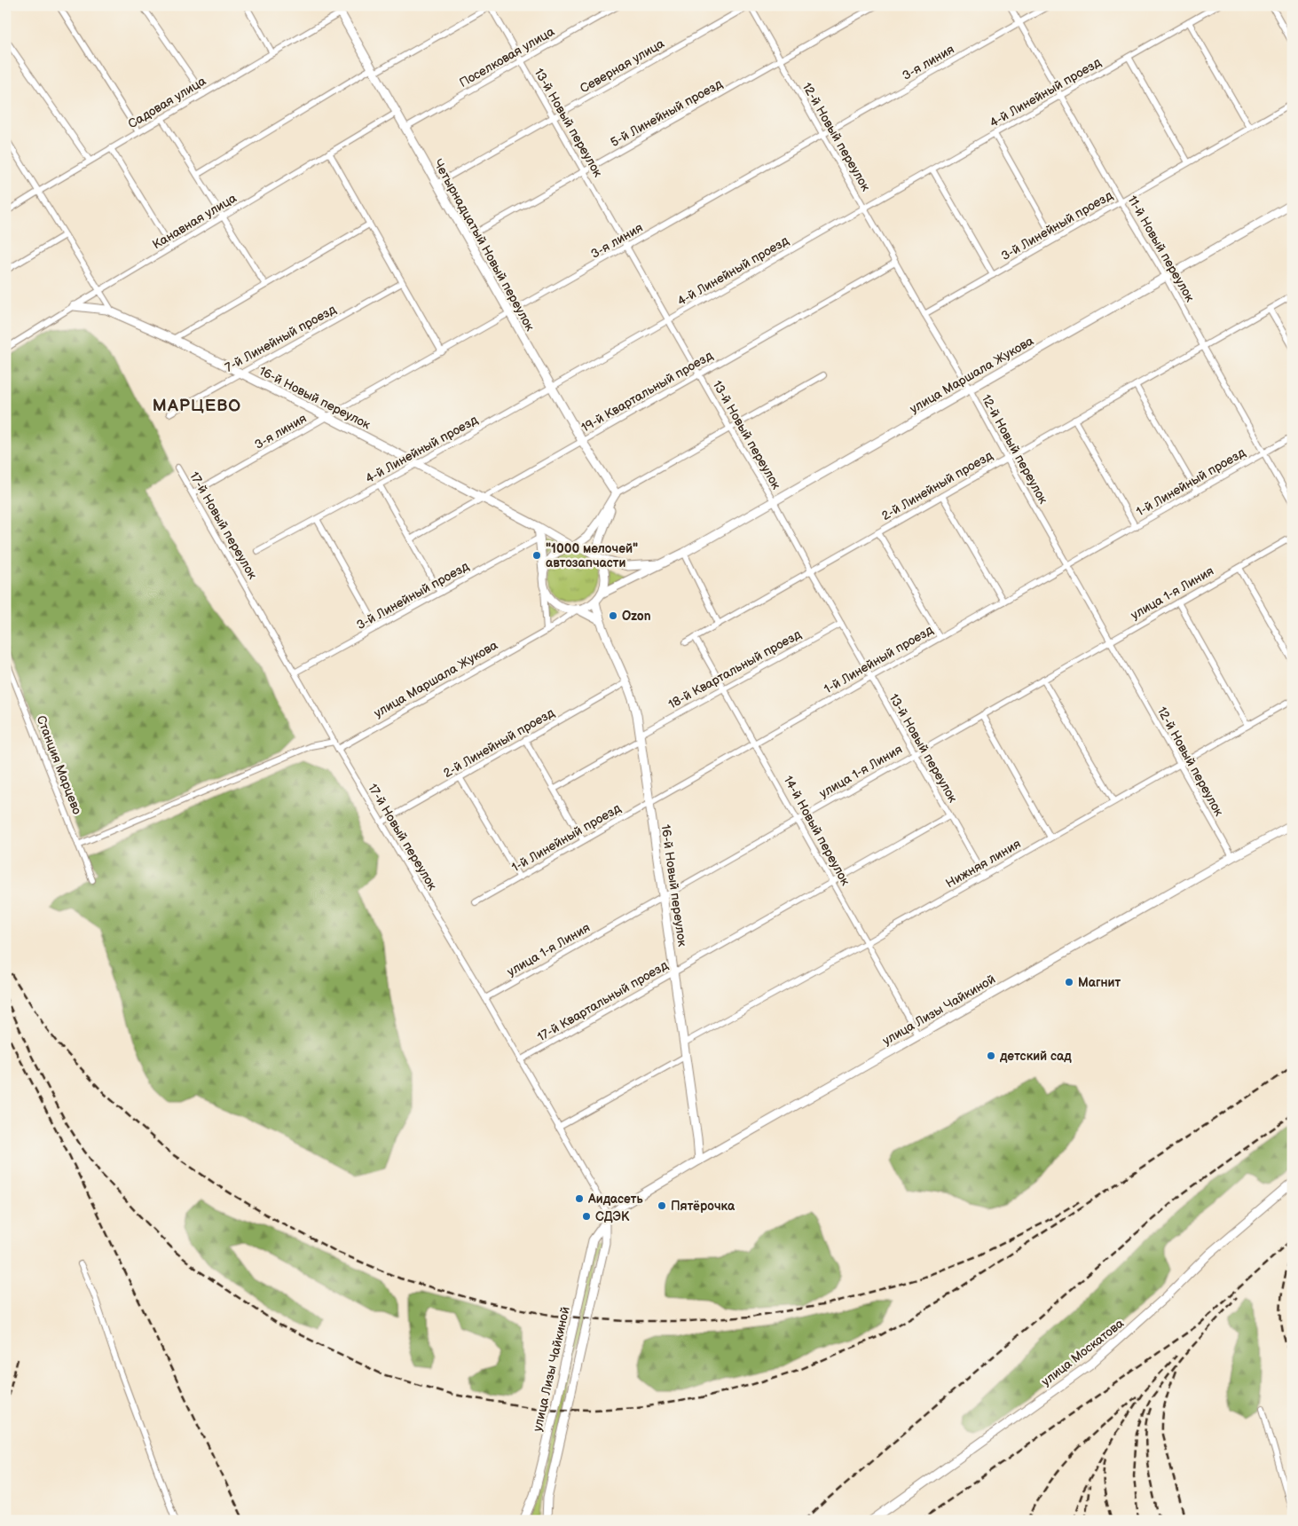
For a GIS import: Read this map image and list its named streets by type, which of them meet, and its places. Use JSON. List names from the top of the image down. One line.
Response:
{"streets":{"main road":["Четырнадцатый Новый переулок","улица Маршала Жукова","16-й Новый переулок","улица Лизы Чайкиной","улица Москатова"],"street":["Поселковая улица","3-я линия","Северная улица","4-й Линейный проезд","Садовая улица","5-й Линейный проезд","13-й Новый переулок","12-й Новый переулок","Канавная улица","3-й Линейный проезд","11-й Новый переулок","7-й Линейный проезд","19-й Квартальный проезд","1-й Линейный проезд","2-й Линейный проезд","17-й Новый переулок","улица 1-я Линия","18-й Квартальный проезд","Станция Марцево","14-й Новый переулок","Нижняя линия","17-й Квартальный проезд"]},"crossings":[["Поселковая улица","13-й Новый переулок"],["Поселковая улица","Четырнадцатый Новый переулок"],["3-я линия","13-й Новый переулок"],["3-я линия","12-й Новый переулок"],["3-я линия","Четырнадцатый Новый переулок"],["3-я линия","11-й Новый переулок"],["3-я линия","16-й Новый переулок"],["3-я линия","17-й Новый переулок"],["Северная улица","13-й Новый переулок"],["Северная улица","12-й Новый переулок"],["Северная улица","Четырнадцатый Новый переулок"],["4-й Линейный проезд","13-й Новый переулок"],["4-й Линейный проезд","12-й Новый переулок"],["4-й Линейный проезд","Четырнадцатый Новый переулок"],["4-й Линейный проезд","11-й Новый переулок"],["4-й Линейный проезд","16-й Новый переулок"],["Садовая улица","Четырнадцатый Новый переулок"],["5-й Линейный проезд","13-й Новый переулок"],["5-й Линейный проезд","12-й Новый переулок"],["5-й Линейный проезд","Четырнадцатый Новый переулок"],["13-й Новый переулок","улица Маршала Жукова"],["13-й Новый переулок","19-й Квартальный проезд"],["13-й Новый переулок","1-й Линейный проезд"],["13-й Новый переулок","2-й Линейный проезд"],["13-й Новый переулок","улица 1-я Линия"],["13-й Новый переулок","18-й Квартальный проезд"],["13-й Новый переулок","Нижняя линия"],["13-й Новый переулок","17-й Квартальный проезд"],["12-й Новый переулок","3-й Линейный проезд"],["12-й Новый переулок","улица Маршала Жукова"],["12-й Новый переулок","19-й Квартальный проезд"],["12-й Новый переулок","1-й Линейный проезд"],["12-й Новый переулок","2-й Линейный проезд"],["12-й Новый переулок","улица 1-я Линия"],["12-й Новый переулок","Нижняя линия"],["12-й Новый переулок","улица Лизы Чайкиной"],["Канавная улица","Четырнадцатый Новый переулок"],["Канавная улица","16-й Новый переулок"],["3-й Линейный проезд","11-й Новый переулок"],["3-й Линейный проезд","17-й Новый переулок"],["Четырнадцатый Новый переулок","19-й Квартальный проезд"],["11-й Новый переулок","улица Маршала Жукова"],["11-й Новый переулок","1-й Линейный проезд"],["11-й Новый переулок","2-й Линейный проезд"],["7-й Линейный проезд","16-й Новый переулок"],["улица Маршала Жукова","16-й Новый переулок"],["улица Маршала Жукова","17-й Новый переулок"],["19-й Квартальный проезд","16-й Новый переулок"],["16-й Новый переулок","1-й Линейный проезд"],["16-й Новый переулок","2-й Линейный проезд"],["16-й Новый переулок","улица 1-я Линия"],["16-й Новый переулок","18-й Квартальный проезд"],["16-й Новый переулок","Нижняя линия"],["16-й Новый переулок","17-й Квартальный проезд"],["16-й Новый переулок","улица Лизы Чайкиной"],["1-й Линейный проезд","14-й Новый переулок"],["2-й Линейный проезд","17-й Новый переулок"],["2-й Линейный проезд","14-й Новый переулок"],["17-й Новый переулок","улица 1-я Линия"],["17-й Новый переулок","17-й Квартальный проезд"],["17-й Новый переулок","улица Лизы Чайкиной"],["улица 1-я Линия","14-й Новый переулок"],["18-й Квартальный проезд","14-й Новый переулок"],["14-й Новый переулок","Нижняя линия"],["14-й Новый переулок","17-й Квартальный проезд"],["14-й Новый переулок","улица Лизы Чайкиной"]],"districts":["МАРЦЕВО"],"places":["\"1000 мелочей\" автозапчасти","Ozon","Магнит","детский сад","Аидасеть","Пятёрочка","СДЭК"]}
